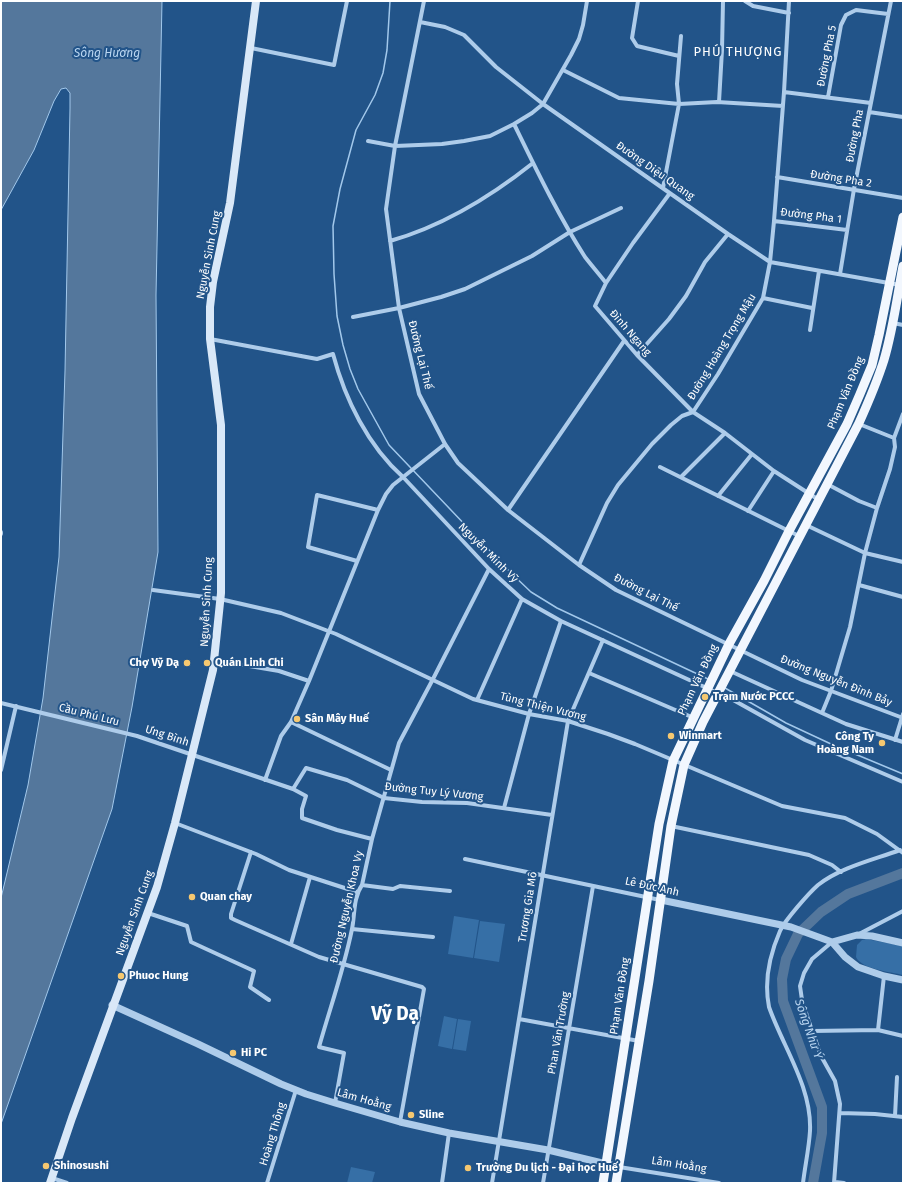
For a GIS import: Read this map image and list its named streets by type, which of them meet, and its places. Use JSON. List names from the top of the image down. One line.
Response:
{"streets":{"main road":["Nguyễn Sinh Cung","Phạm Văn Đồng"],"street":["Đường Pha 5","Đường Pha","Đường Diệu Quang","Đường Pha 2","Đường Pha 1","Đình Ngang","Đường Hoàng Trọng Mậu","Đường Lại Thế","Nguyễn Minh Vỹ","Đường Nguyễn Đình Bảy","Tùng Thiện Vương","Cầu Phú Lưu","Ưng Bình","Đường Tuy Lý Vương","Lê Đức Anh","Đường Nguyễn Khoa Vy","Trương Gia Mô","Phan Văn Trường","Lâm Hoằng","Hoàng Thông"]},"crossings":[["Đường Pha 5","Đường Pha"],["Đường Pha","Đường Diệu Quang"],["Đường Pha","Đường Pha 2"],["Đường Pha","Đường Pha 1"],["Đường Diệu Quang","Đường Hoàng Trọng Mậu"],["Đường Diệu Quang","Đường Lại Thế"],["Đường Diệu Quang","Phạm Văn Đồng"],["Đường Pha 2","Đường Hoàng Trọng Mậu"],["Đường Pha 1","Đường Hoàng Trọng Mậu"],["Nguyễn Sinh Cung","Nguyễn Minh Vỹ"],["Nguyễn Sinh Cung","Tùng Thiện Vương"],["Nguyễn Sinh Cung","Ưng Bình"],["Nguyễn Sinh Cung","Lâm Hoằng"],["Đình Ngang","Đường Hoàng Trọng Mậu"],["Đình Ngang","Phạm Văn Đồng"],["Đường Hoàng Trọng Mậu","Đường Lại Thế"],["Đường Lại Thế","Phạm Văn Đồng"],["Đường Lại Thế","Đường Nguyễn Đình Bảy"],["Phạm Văn Đồng","Nguyễn Minh Vỹ"],["Phạm Văn Đồng","Đường Nguyễn Đình Bảy"],["Phạm Văn Đồng","Tùng Thiện Vương"],["Phạm Văn Đồng","Lê Đức Anh"],["Phạm Văn Đồng","Lâm Hoằng"],["Nguyễn Minh Vỹ","Đường Nguyễn Khoa Vy"],["Nguyễn Minh Vỹ","Trương Gia Mô"],["Tùng Thiện Vương","Đường Nguyễn Khoa Vy"],["Tùng Thiện Vương","Trương Gia Mô"],["Cầu Phú Lưu","Ưng Bình"],["Đường Tuy Lý Vương","Đường Nguyễn Khoa Vy"],["Đường Tuy Lý Vương","Trương Gia Mô"],["Lê Đức Anh","Trương Gia Mô"],["Lê Đức Anh","Phan Văn Trường"],["Đường Nguyễn Khoa Vy","Lâm Hoằng"],["Trương Gia Mô","Lâm Hoằng"],["Phan Văn Trường","Lâm Hoằng"],["Lâm Hoằng","Hoàng Thông"]],"districts":["PHÚ THƯỢNG","Vỹ Dạ"],"water":["Sông Hương","Sông Như Ý"],"places":["Chợ Vỹ Dạ","Quán Linh Chi","Trạm Nước PCCC","Sân Mây Huế","Winmart","Công Ty Hoàng Nam","Quan chay","Phuoc Hung","Hi PC","Sline","Shinosushi","Trường Du lịch - Đại học Huế"]}
